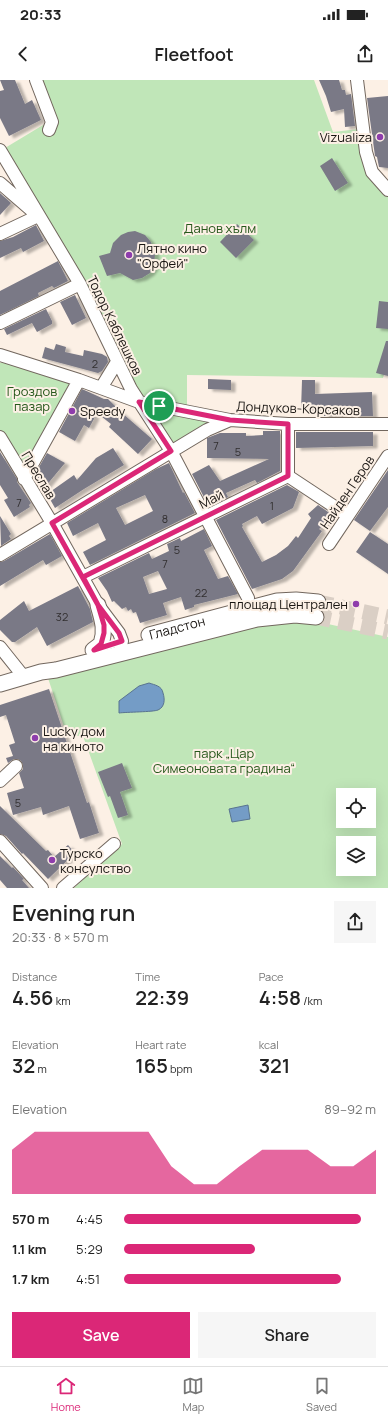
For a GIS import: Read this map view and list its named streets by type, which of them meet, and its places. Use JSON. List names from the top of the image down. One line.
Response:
{"streets":{"main road":["Гладстон"],"street":["Тодор Каблешков","Дондуков-Корсаков","Преслав","Найден Геров","Май"]},"crossings":[["Тодор Каблешков","Дондуков-Корсаков"],["Тодор Каблешков","Май"],["Преслав","Май"],["Преслав","Гладстон"]],"parks":["Данов хълм","Гроздов пазар","парк „Цар Симеоновата градина“"],"places":["Vizualiza","Лятно кино \"Орфей\"","Speedy","площад Централен","Lucky дом на киното","Турско консулство"],"house_numbers":["2","7","5","7","1","8","5","7","22","32","5"],"page":{"status":"20:33","header":"Fleetfoot","heading":["Evening run","20:33 · 8 × 570 m"],"stats":[["Distance","4.56 km"],["Time","22:39"],["Pace","4:58 /km"],["Elevation","32 m"],["Heart rate","165 bpm"],["kcal","321"]],"chart":["Elevation","89–92 m"],"list":[{"name":"570 m","note":"4:45"},{"name":"1.1 km","note":"5:29"},{"name":"1.7 km","note":"4:51"}],"buttons":["Save","Share"],"tabs":["Home","Map","Saved"]}}
